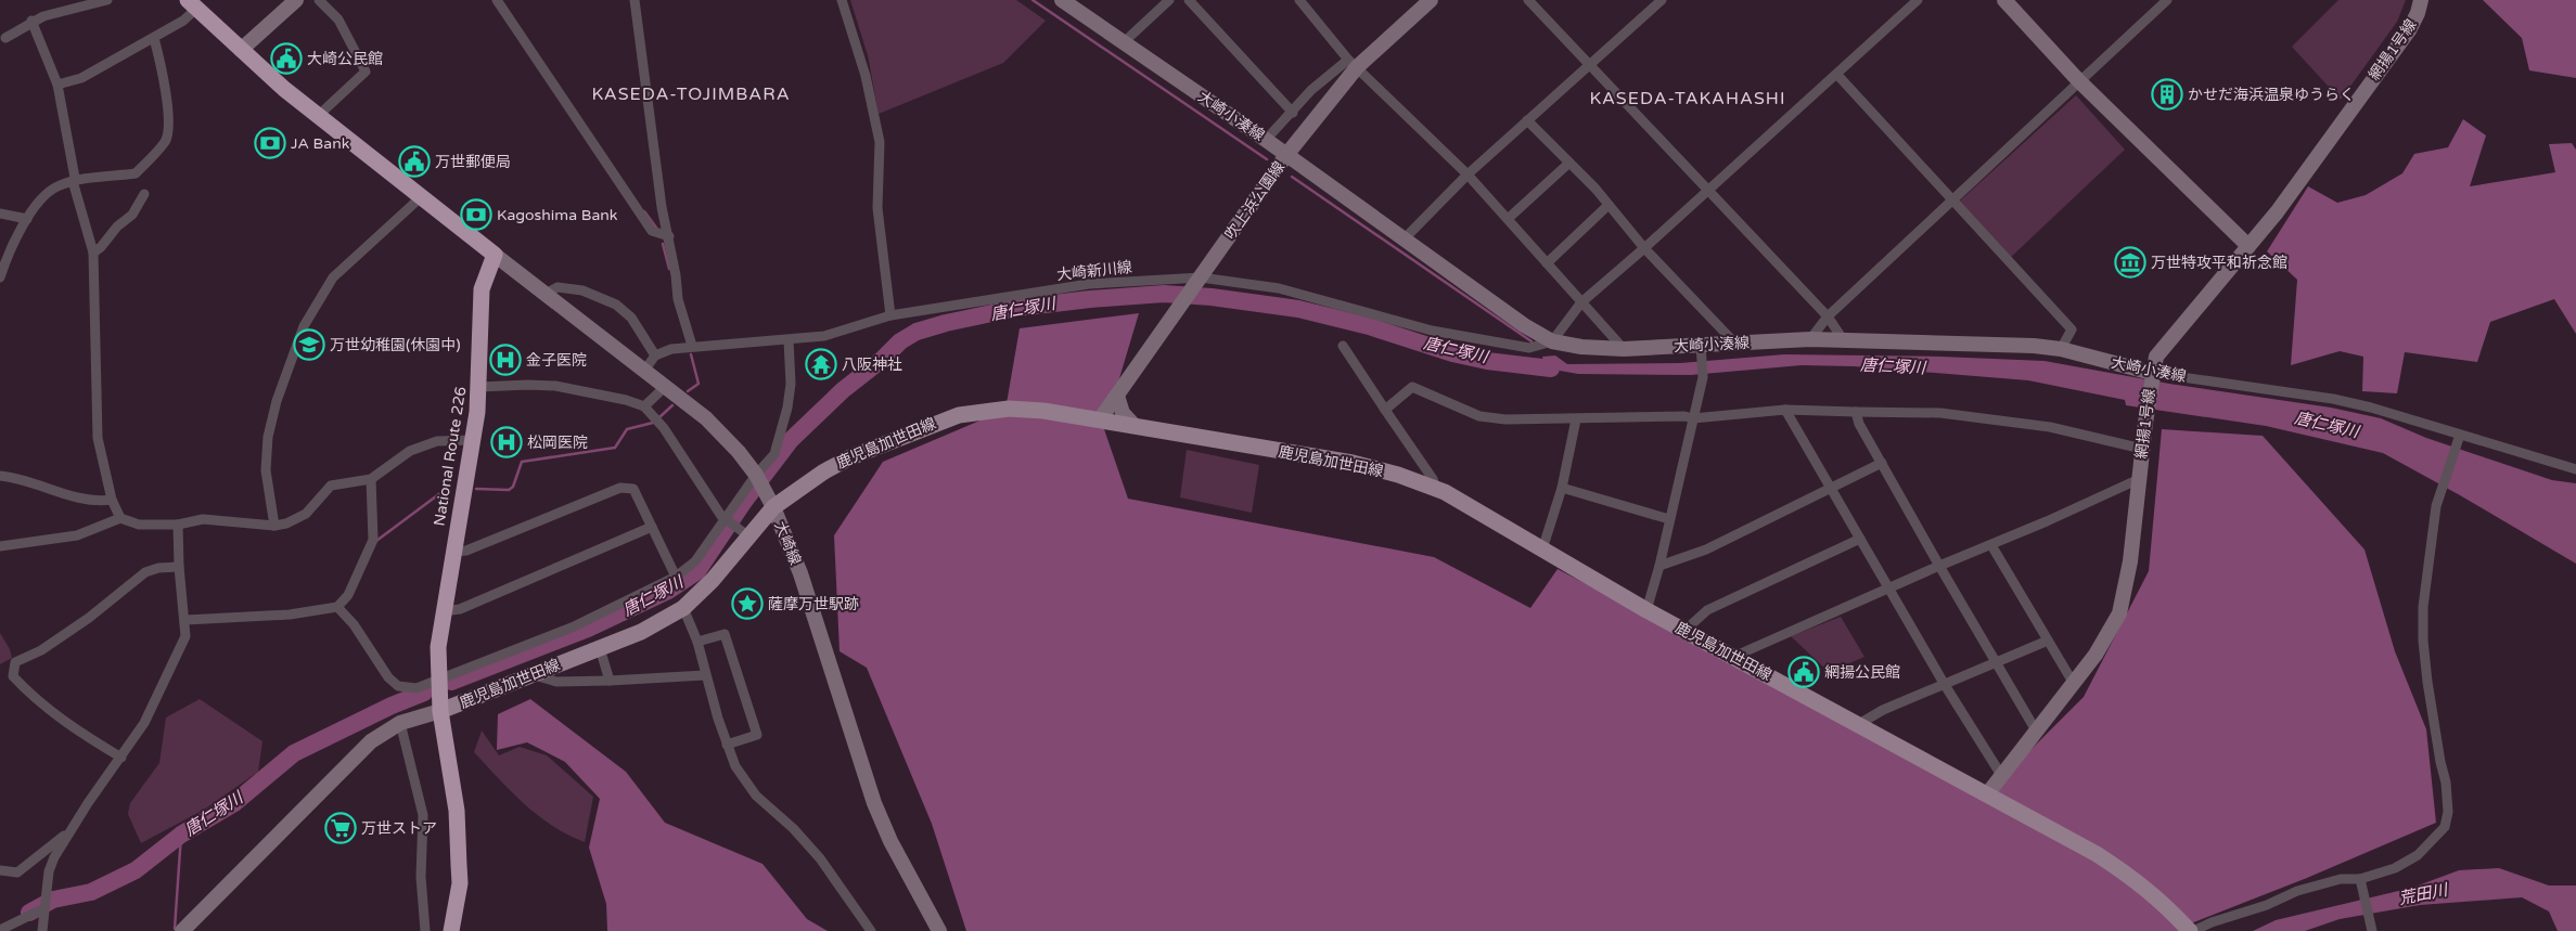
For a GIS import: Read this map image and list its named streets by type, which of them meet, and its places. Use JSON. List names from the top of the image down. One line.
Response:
{"streets":{"highway":["National Route 226"],"main road":["鹿児島加世田線"],"street":["網揚1号線","大崎小湊線","吹上浜公園線","大崎新川線","大崎線"]},"crossings":[["網揚1号線","大崎小湊線"],["網揚1号線","鹿児島加世田線"],["大崎小湊線","吹上浜公園線"],["大崎小湊線","大崎新川線"],["吹上浜公園線","大崎新川線"],["吹上浜公園線","鹿児島加世田線"],["鹿児島加世田線","National Route 226"],["鹿児島加世田線","大崎線"],["National Route 226","大崎線"]],"districts":["KASEDA-TOJIMBARA","KASEDA-TAKAHASHI"],"water":["唐仁塚川","荒田川"],"places":{"public building":["大崎公民館","万世郵便局","網揚公民館"],"building":["かせだ海浜温泉ゆうらく"],"bank":["JA Bank","Kagoshima Bank"],"museum":["万世特攻平和祈念館"],"school or university":["万世幼稚園(休園中)"],"hospital":["金子医院","松岡医院"],"temple":["八阪神社"],"place":["薩摩万世駅跡"],"supermarket":["万世ストア"]}}
